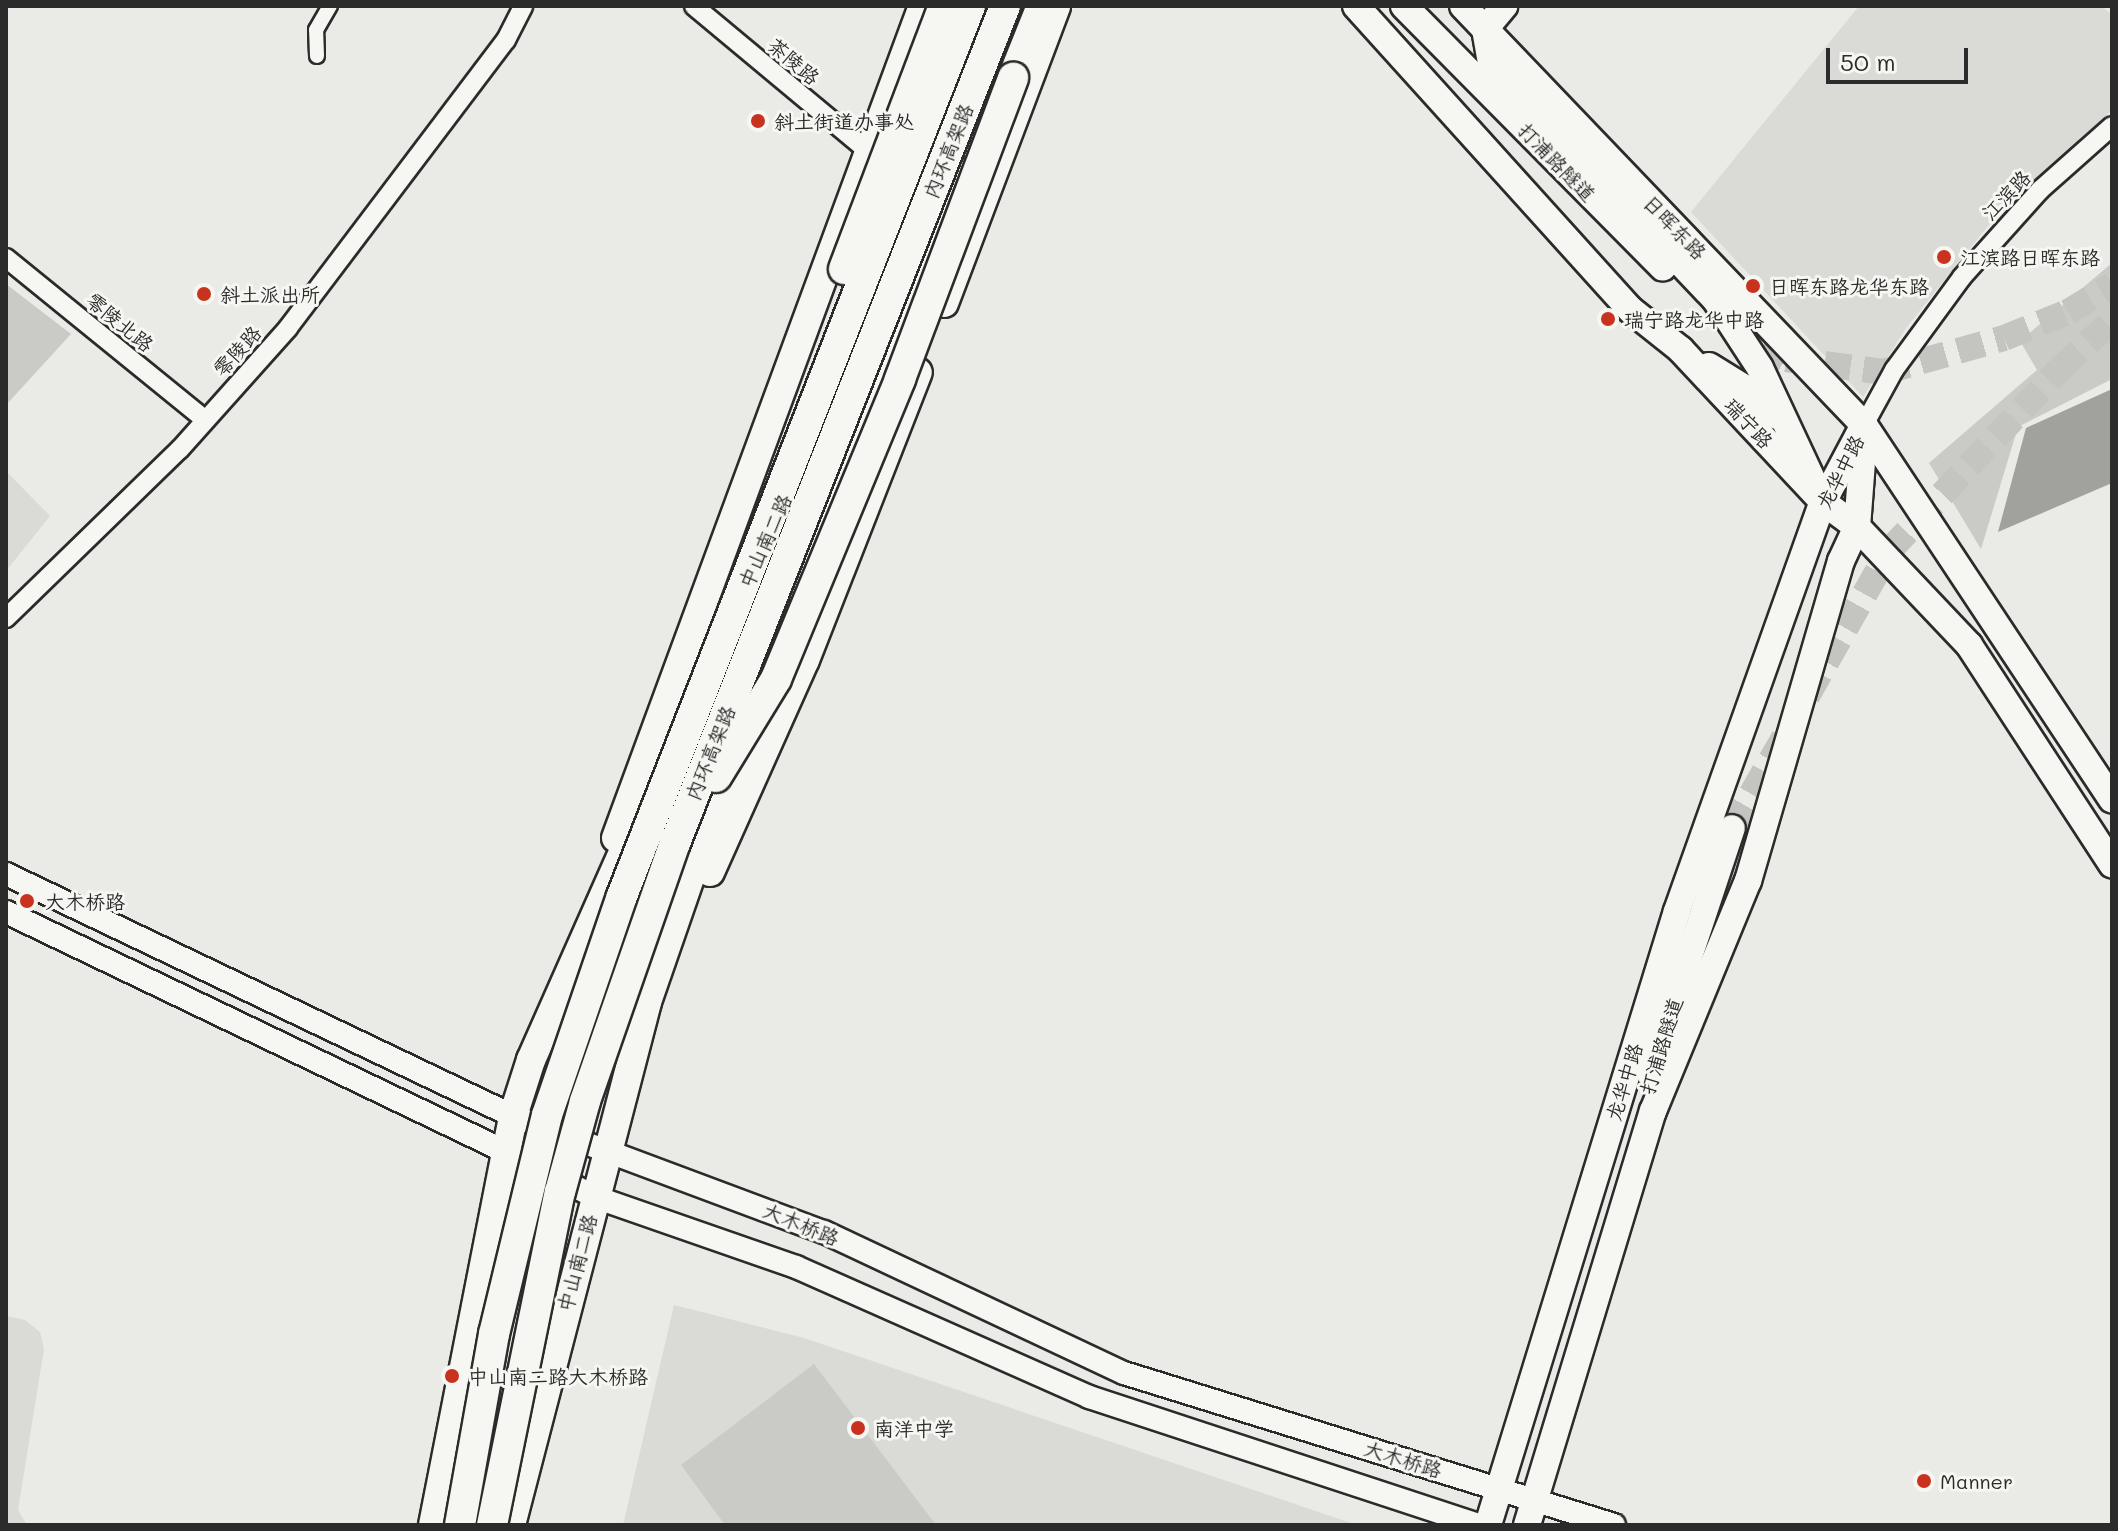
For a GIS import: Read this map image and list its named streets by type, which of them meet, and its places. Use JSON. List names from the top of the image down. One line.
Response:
{"streets":{"highway":["内环高架路"],"main road":["打浦路隧道","日晖东路","瑞宁路","龙华中路","中山南二路"],"street":["茶陵路","江滨路","零陵北路","零陵路","大木桥路"]},"crossings":[["茶陵路","中山南二路"],["打浦路隧道","龙华中路"],["江滨路","日晖东路"],["江滨路","龙华中路"],["日晖东路","瑞宁路"],["日晖东路","龙华中路"],["零陵北路","零陵路"],["瑞宁路","龙华中路"],["龙华中路","大木桥路"],["中山南二路","大木桥路"]],"places":["斜土街道办事处","江滨路日晖东路","日晖东路龙华东路","斜土派出所","瑞宁路龙华中路","大木桥路","中山南二路大木桥路","南洋中学","Manner"],"scale_bar":"50 m"}
